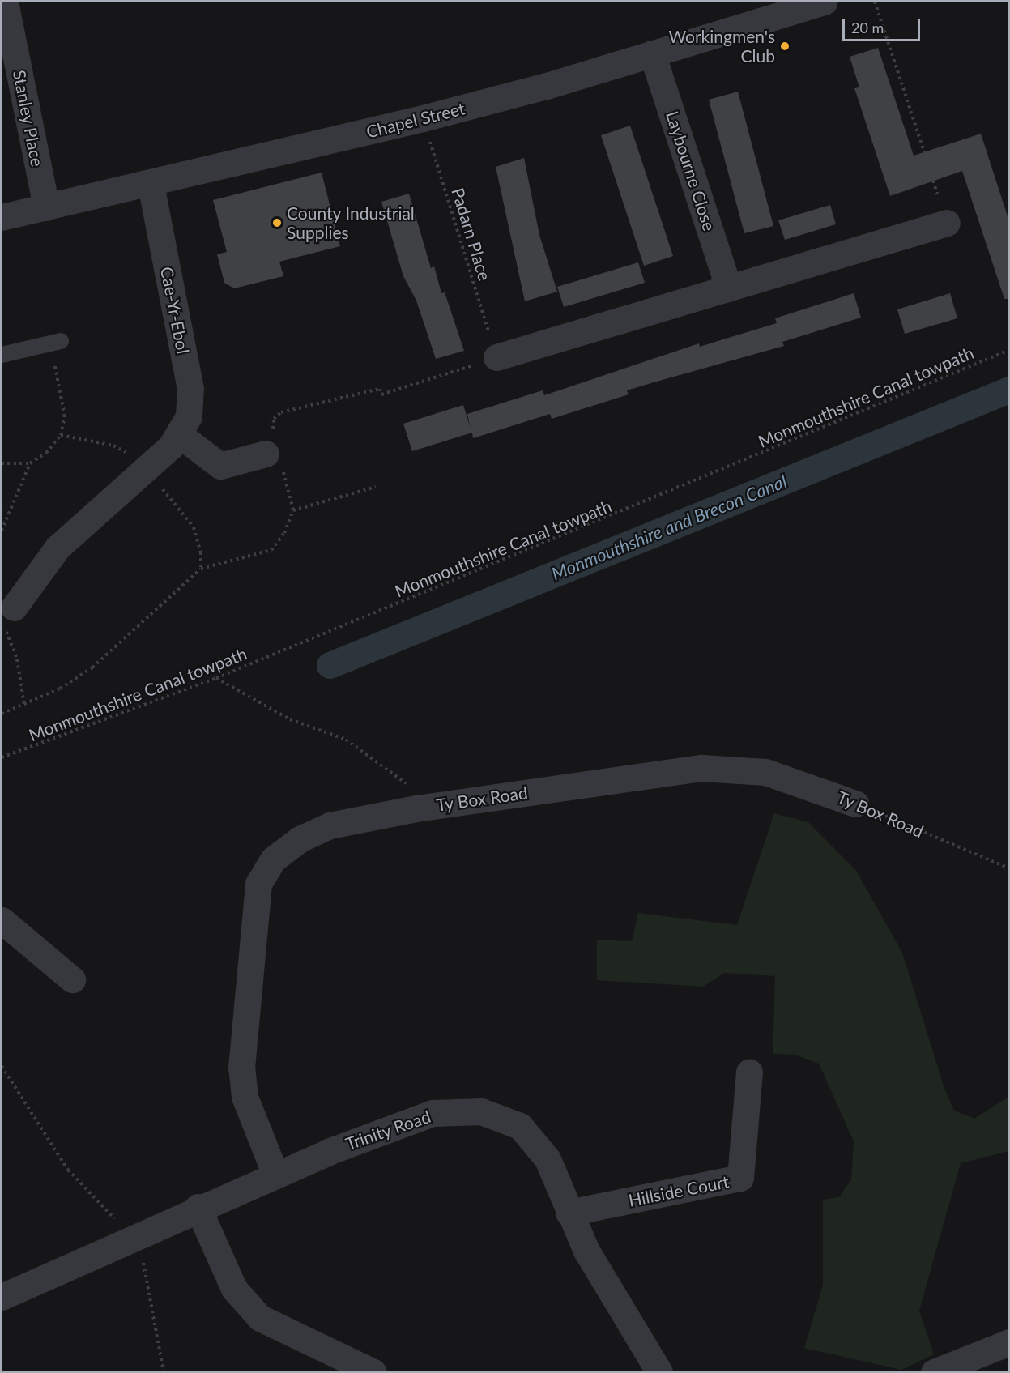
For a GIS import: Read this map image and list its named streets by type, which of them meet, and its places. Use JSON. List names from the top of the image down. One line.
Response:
{"streets":{"street":["Stanley Place","Chapel Street","Laybourne Close","Cae-Yr-Ebol","Ty Box Road","Trinity Road","Hillside Court"],"path":["Padarn Place","Monmouthshire Canal towpath"]},"crossings":[["Stanley Place","Chapel Street"],["Chapel Street","Laybourne Close"],["Chapel Street","Padarn Place"],["Chapel Street","Cae-Yr-Ebol"],["Ty Box Road","Trinity Road"],["Trinity Road","Hillside Court"]],"water":["Monmouthshire and Brecon Canal"],"places":["Workingmen's Club","County Industrial Supplies"],"scale_bar":"20 m"}
